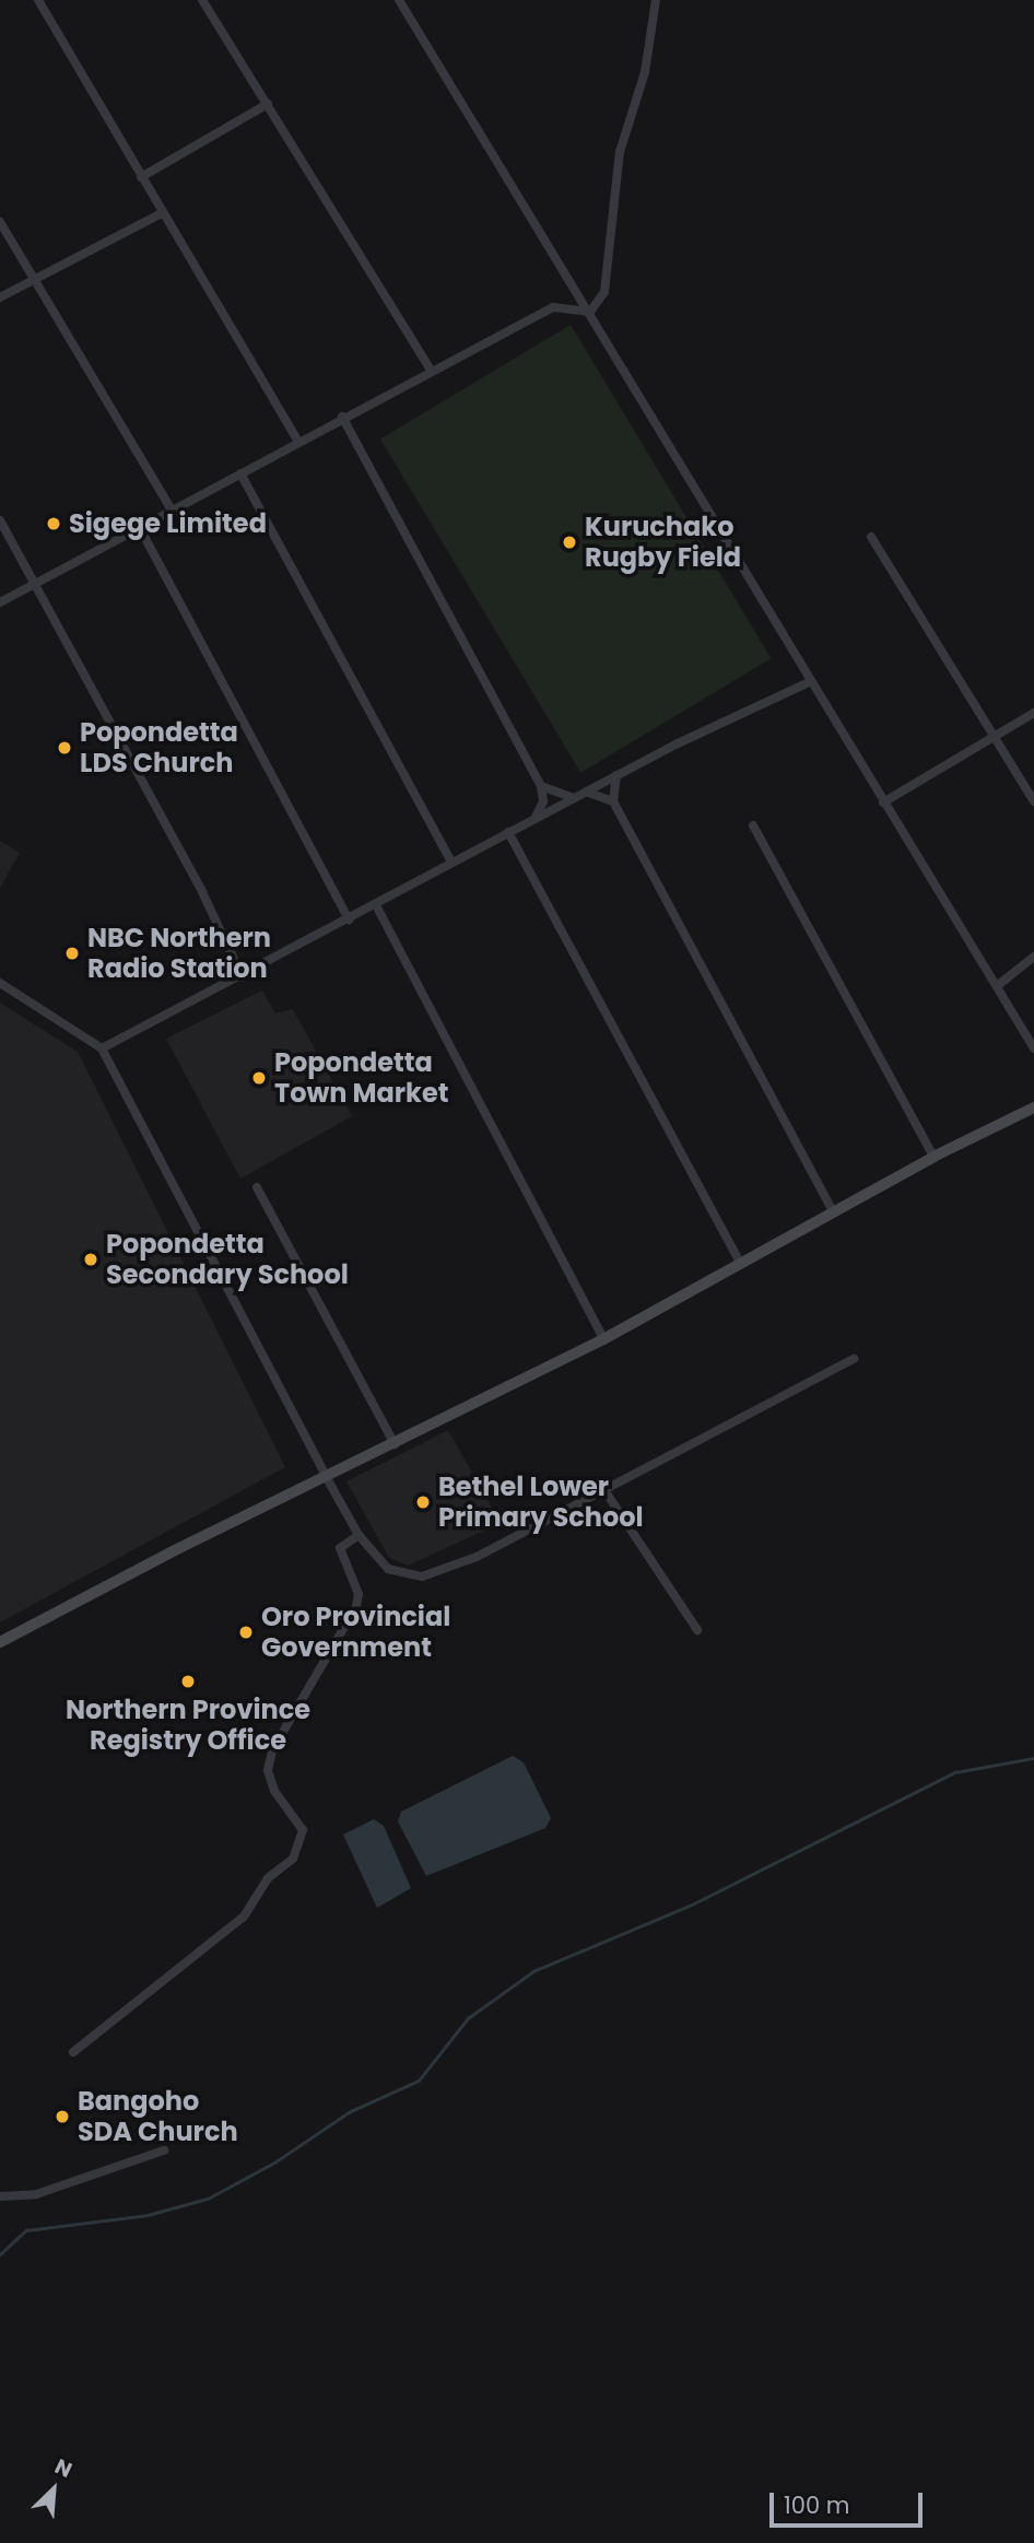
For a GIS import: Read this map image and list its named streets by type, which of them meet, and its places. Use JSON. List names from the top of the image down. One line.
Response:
{"places":["Sigege Limited","Kuruchako Rugby Field","Popondetta LDS Church","NBC Northern Radio Station","Popondetta Town Market","Popondetta Secondary School","Bethel Lower Primary School","Oro Provincial Government","Northern Province Registry Office","Bangoho SDA Church"],"scale_bar":"100 m","north":"top right"}
